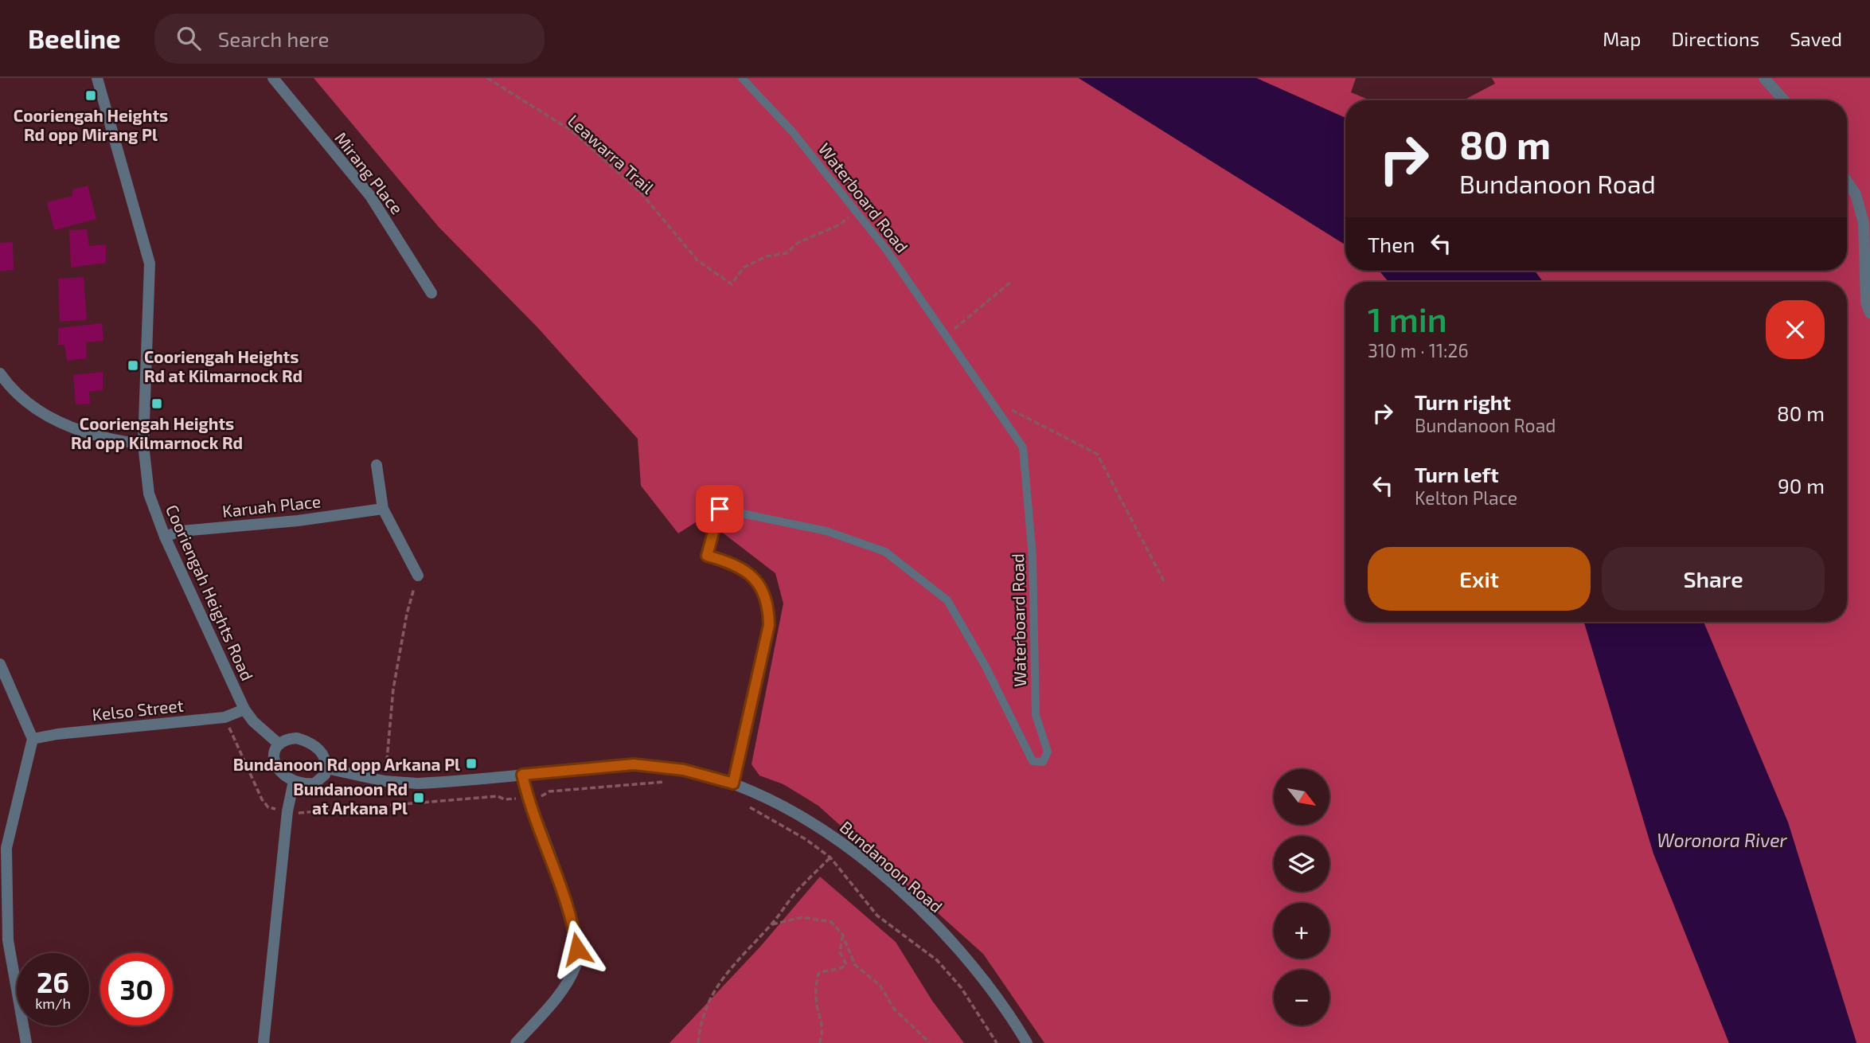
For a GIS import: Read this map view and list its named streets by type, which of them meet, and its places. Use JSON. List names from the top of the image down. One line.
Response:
{"streets":{"street":["Mirang Place","Karuah Place","Cooriengah Heights Road","Kelso Street","Bundanoon Road"],"lane":["Waterboard Road"],"path":["Leawarra Trail"]},"crossings":[["Leawarra Trail","Waterboard Road"],["Karuah Place","Cooriengah Heights Road"],["Cooriengah Heights Road","Kelso Street"],["Cooriengah Heights Road","Bundanoon Road"]],"water":["Woronora River"],"places":{"transit":["Cooriengah Heights Rd opp Mirang Pl","Cooriengah Heights Rd at Kilmarnock Rd","Cooriengah Heights Rd opp Kilmarnock Rd","Bundanoon Rd opp Arkana Pl","Bundanoon Rd at Arkana Pl"]},"north":"bottom right","page":{"header":"Beeline","search":"Search here","nav":["Map","Directions","Saved"],"turn":["80 m","Bundanoon Road"],"then":"Then","heading":["1 min","310 m · 11:26"],"list":[{"name":"Turn right","note":"Bundanoon Road","value":"80 m"},{"name":"Turn left","note":"Kelton Place","value":"90 m"}],"buttons":["Exit","Share"],"map_buttons":["+","−"],"speed":"26 km/h","limit":"30"}}
